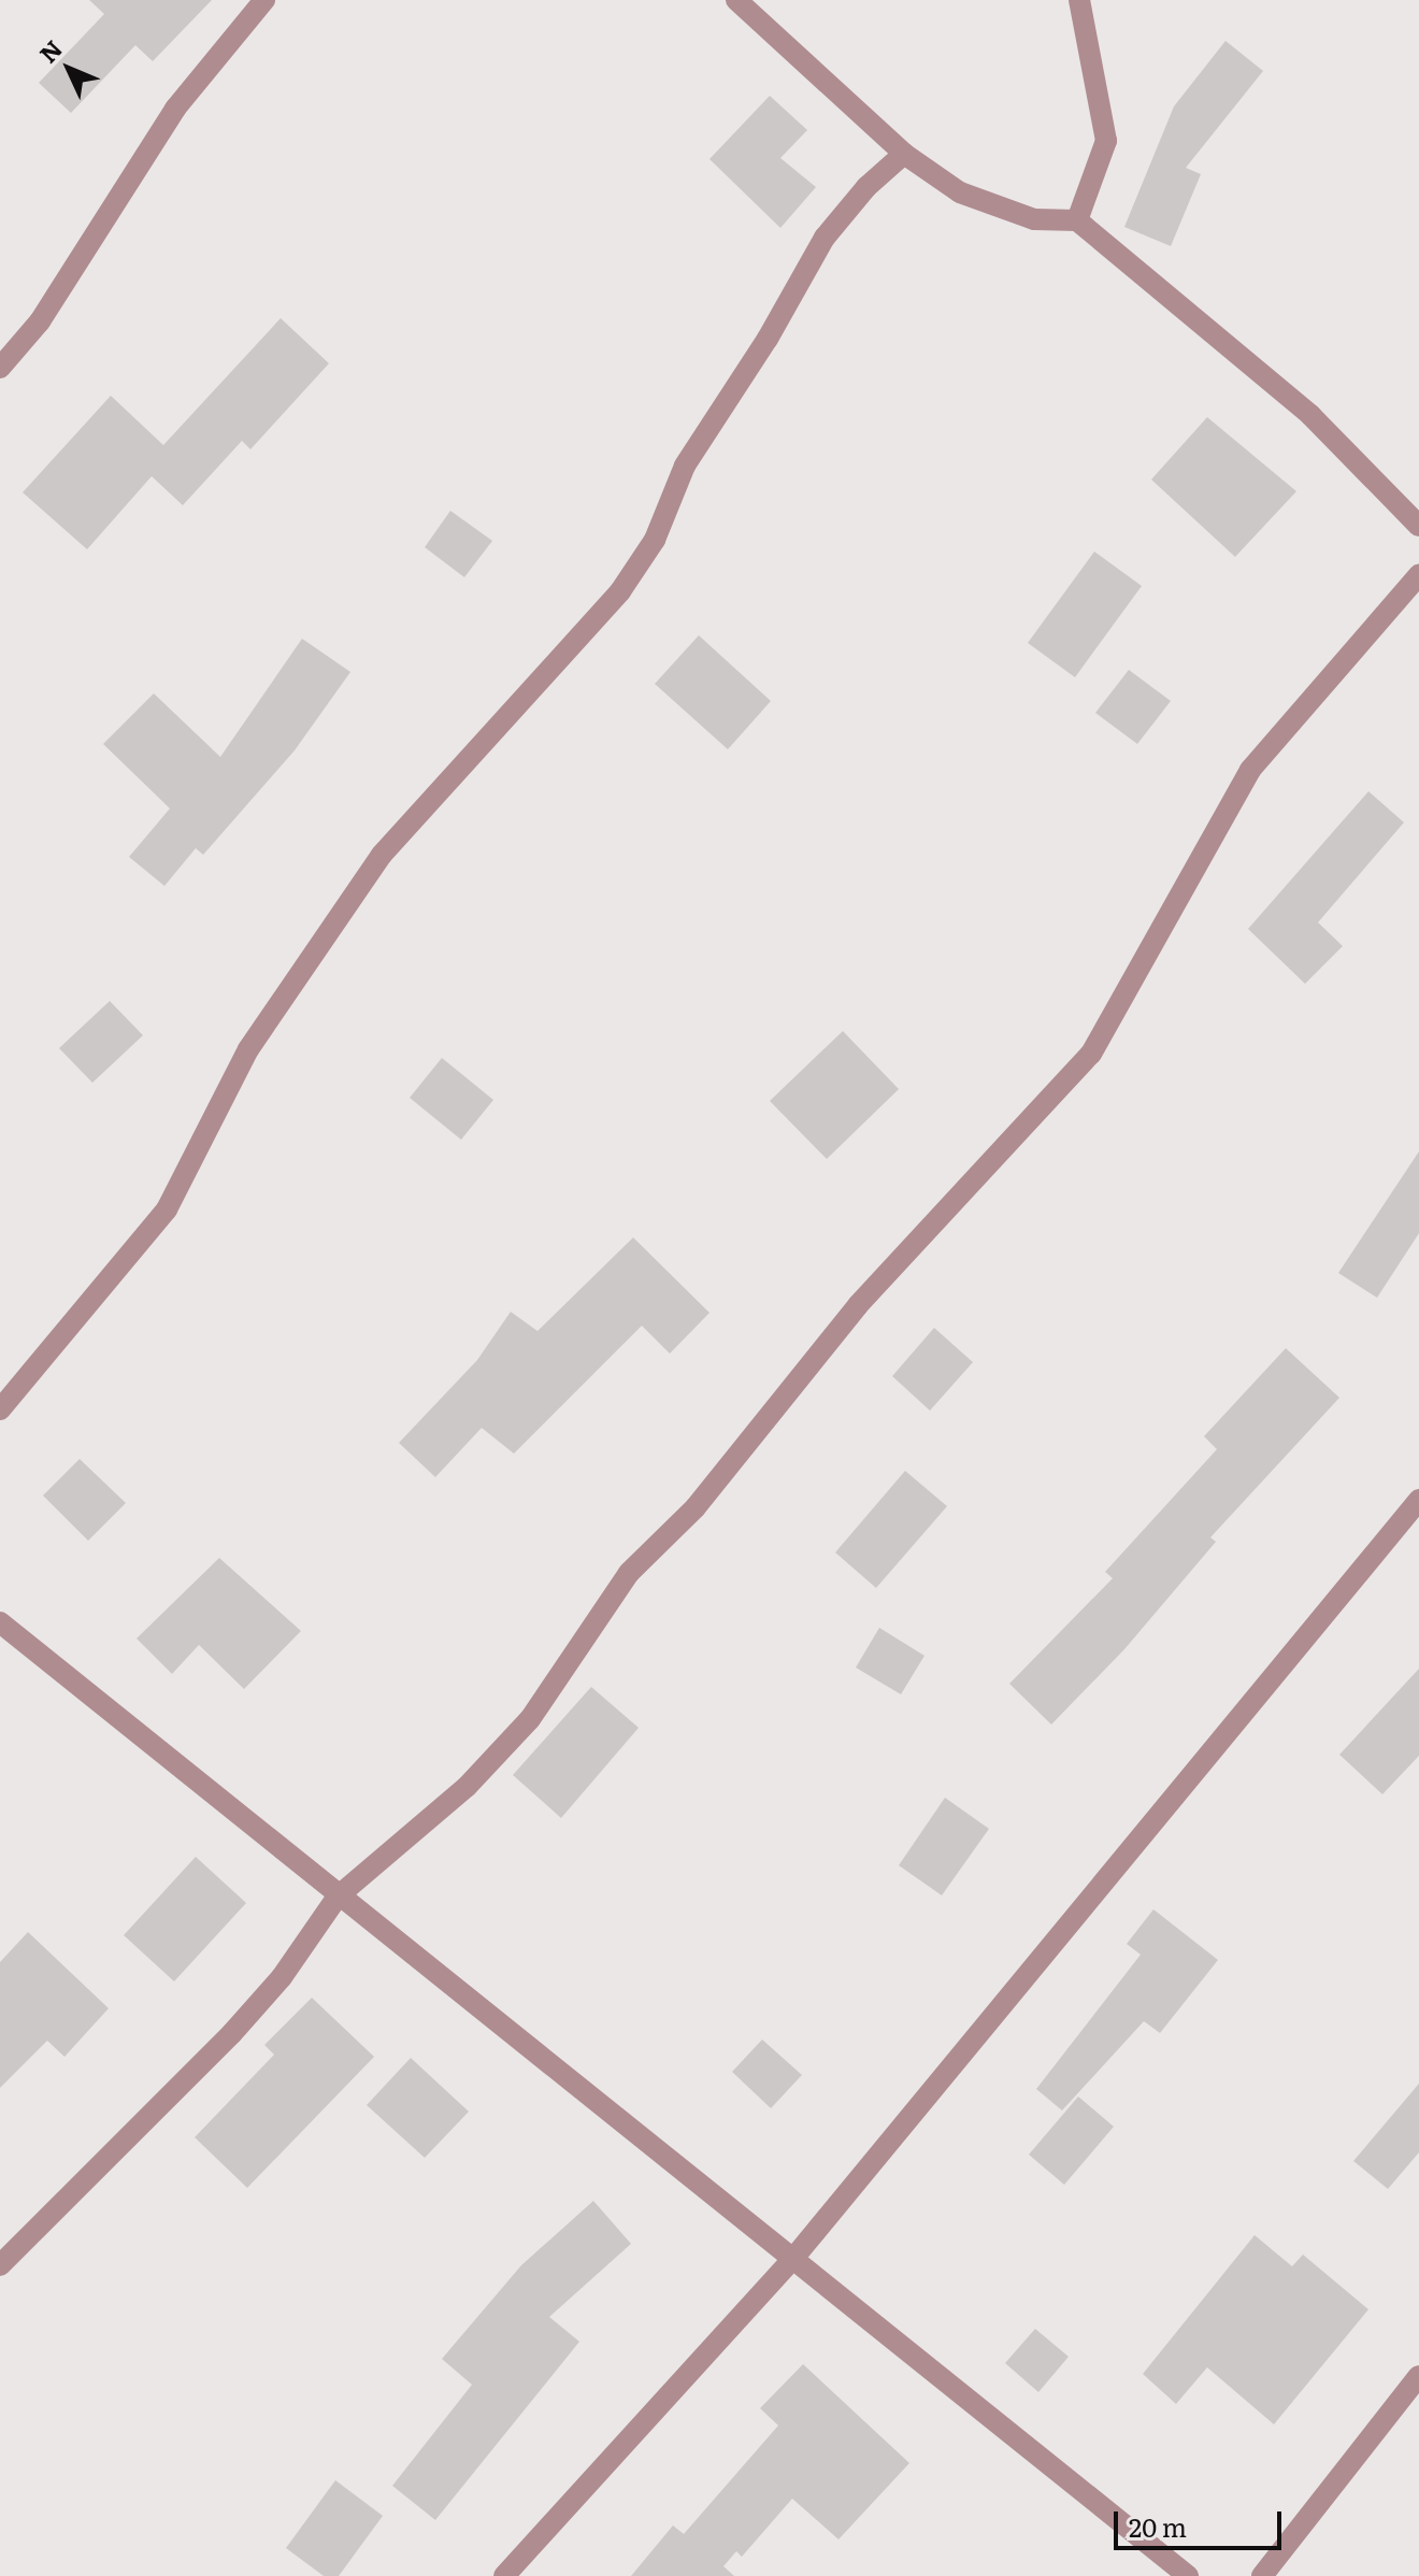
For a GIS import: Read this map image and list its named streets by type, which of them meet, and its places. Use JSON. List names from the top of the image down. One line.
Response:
{"scale_bar":"20 m","north":"top left"}
